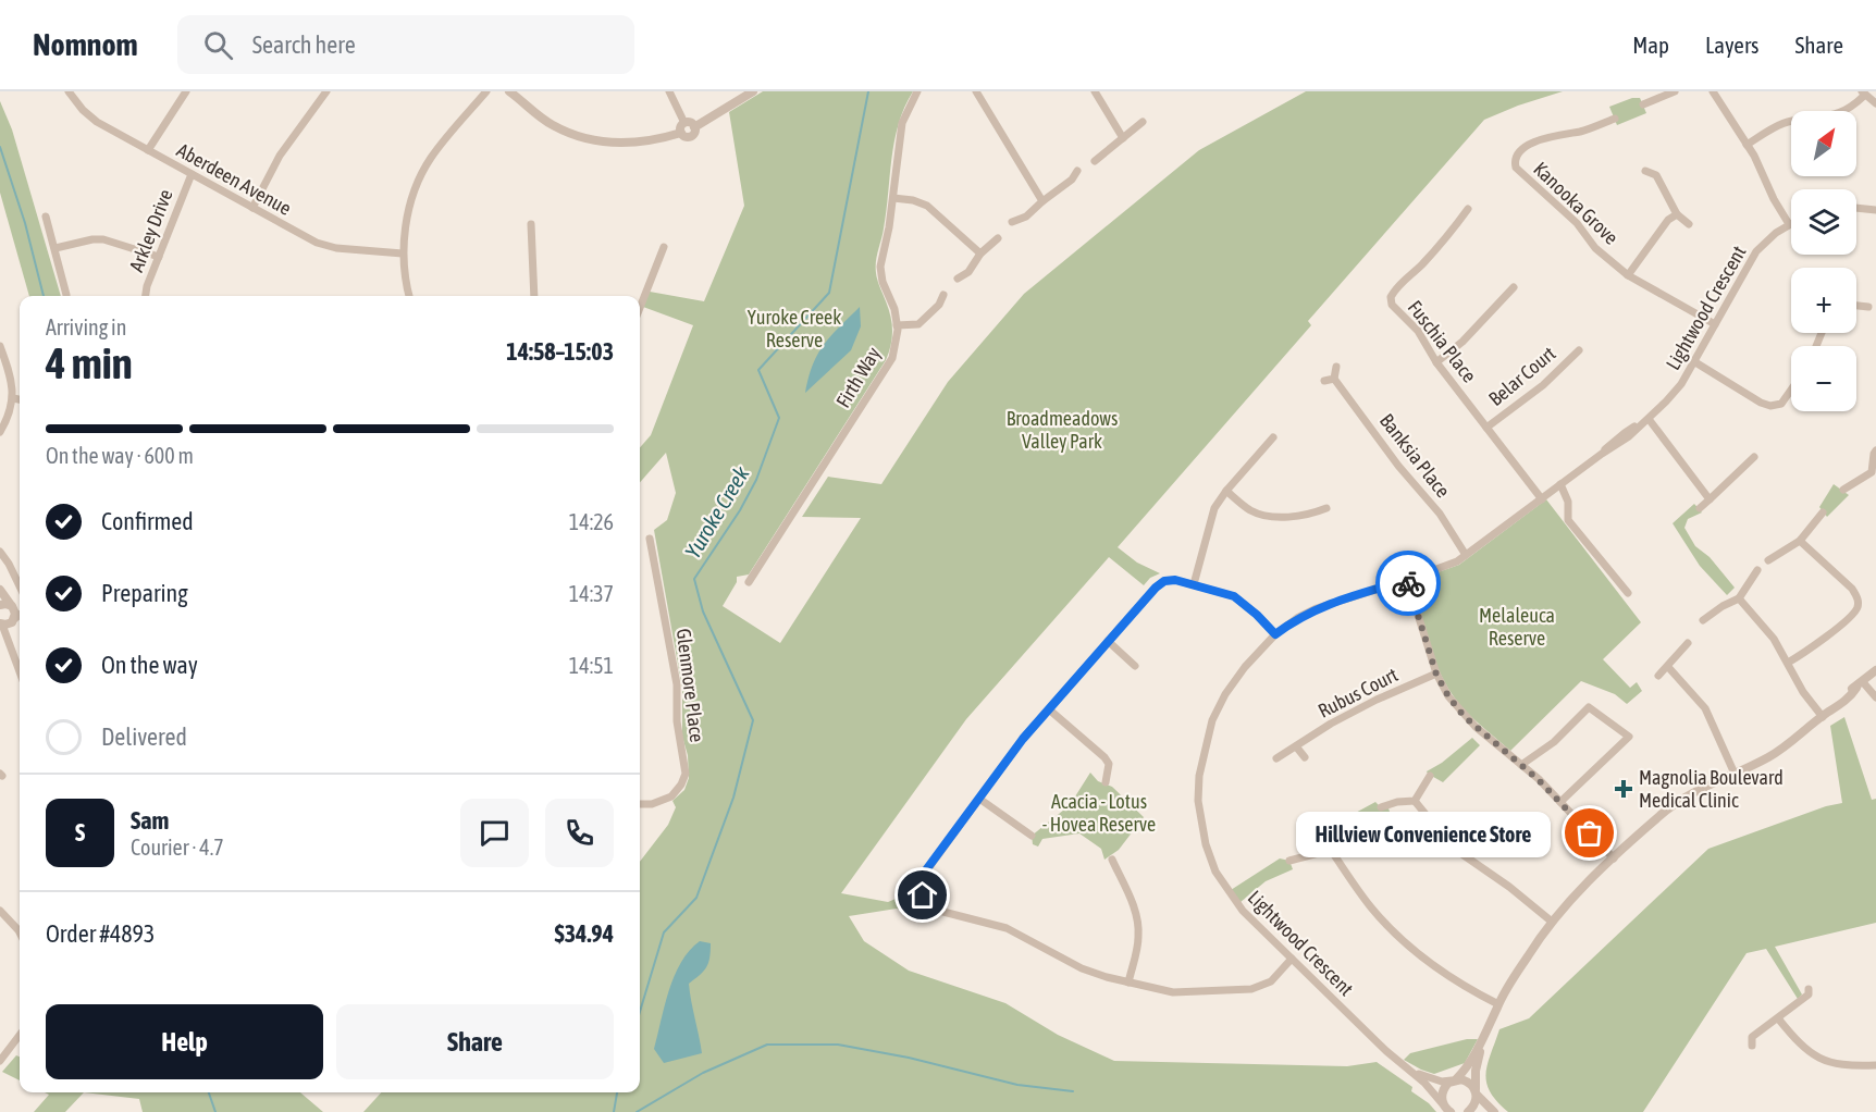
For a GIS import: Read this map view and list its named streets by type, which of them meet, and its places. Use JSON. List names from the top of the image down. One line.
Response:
{"streets":{"street":["Aberdeen Avenue","Kanooka Grove","Arkley Drive","Lightwood Crescent","Fuschia Place","Belar Court","Firth Way","Banksia Place","Glenmore Place","Rubus Court"]},"crossings":[["Aberdeen Avenue","Arkley Drive"],["Kanooka Grove","Lightwood Crescent"],["Lightwood Crescent","Fuschia Place"],["Lightwood Crescent","Banksia Place"],["Fuschia Place","Belar Court"]],"water":["Yuroke Creek"],"parks":["Yuroke Creek Reserve","Broadmeadows Valley Park","Melaleuca Reserve","Acacia - Lotus - Hovea Reserve"],"places":{"health":["Magnolia Boulevard Medical Clinic"],"other":["Hillview Convenience Store"]},"north":"top right","page":{"header":"Nomnom","search":"Search here","nav":["Map","Layers","Share"],"map_buttons":["+","−"],"heading":["4 min","Arriving in","14:58–15:03"],"panel":["Sam","Courier · 4.7","Order #4893","$34.94"],"bar":"On the way · 600 m","list":[["Confirmed","14:26"],["Preparing","14:37"],["On the way","14:51"],"Delivered"],"round":"S","bubble":"Hillview Convenience Store","buttons":["Help","Share"]}}
